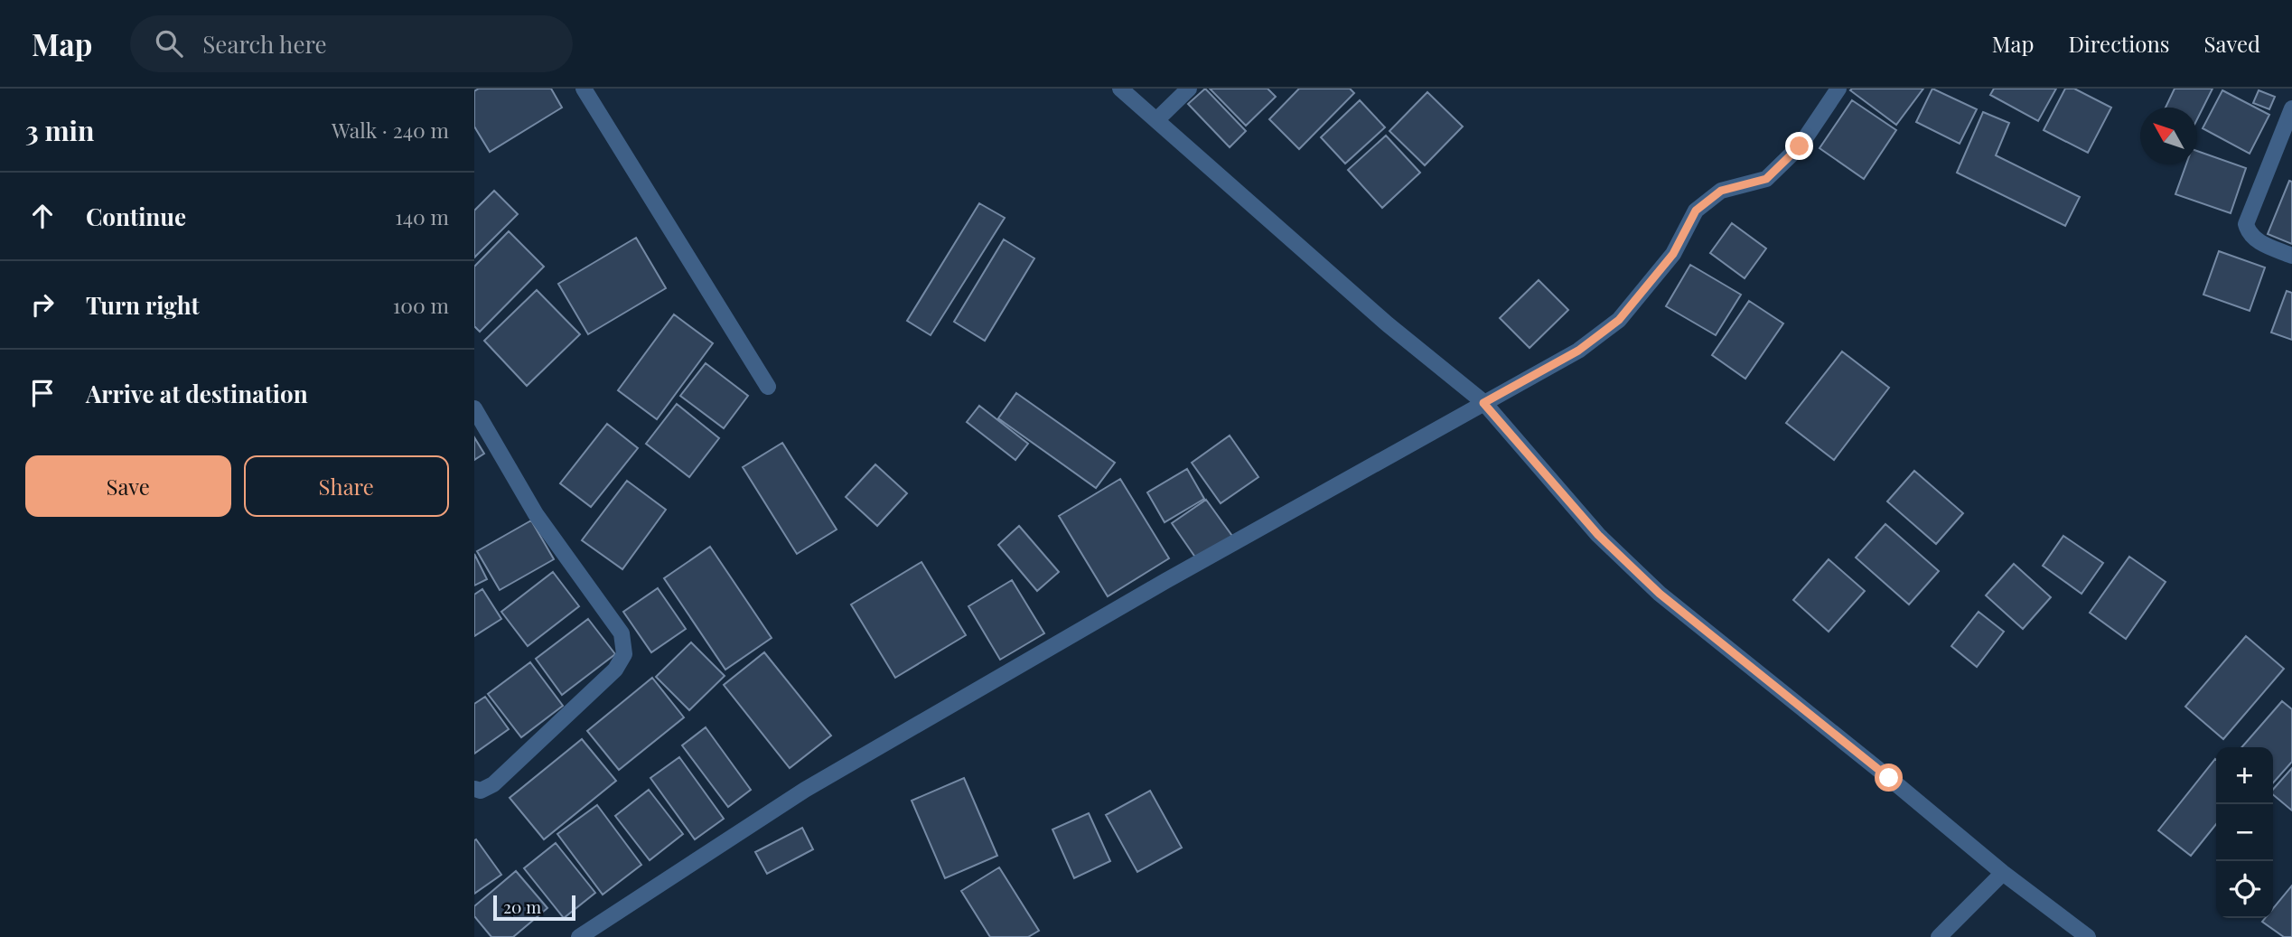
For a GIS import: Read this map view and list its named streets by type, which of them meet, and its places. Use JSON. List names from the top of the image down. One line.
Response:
{"scale_bar":"20 m","north":"top left","page":{"header":"Map","search":"Search here","nav":["Map","Directions","Saved"],"heading":["3 min","Walk · 240 m"],"list":[["Continue","140 m"],["Turn right","100 m"],"Arrive at destination"],"buttons":["Save","Share"],"map_buttons":["+","−"],"scale":"20 m"}}
